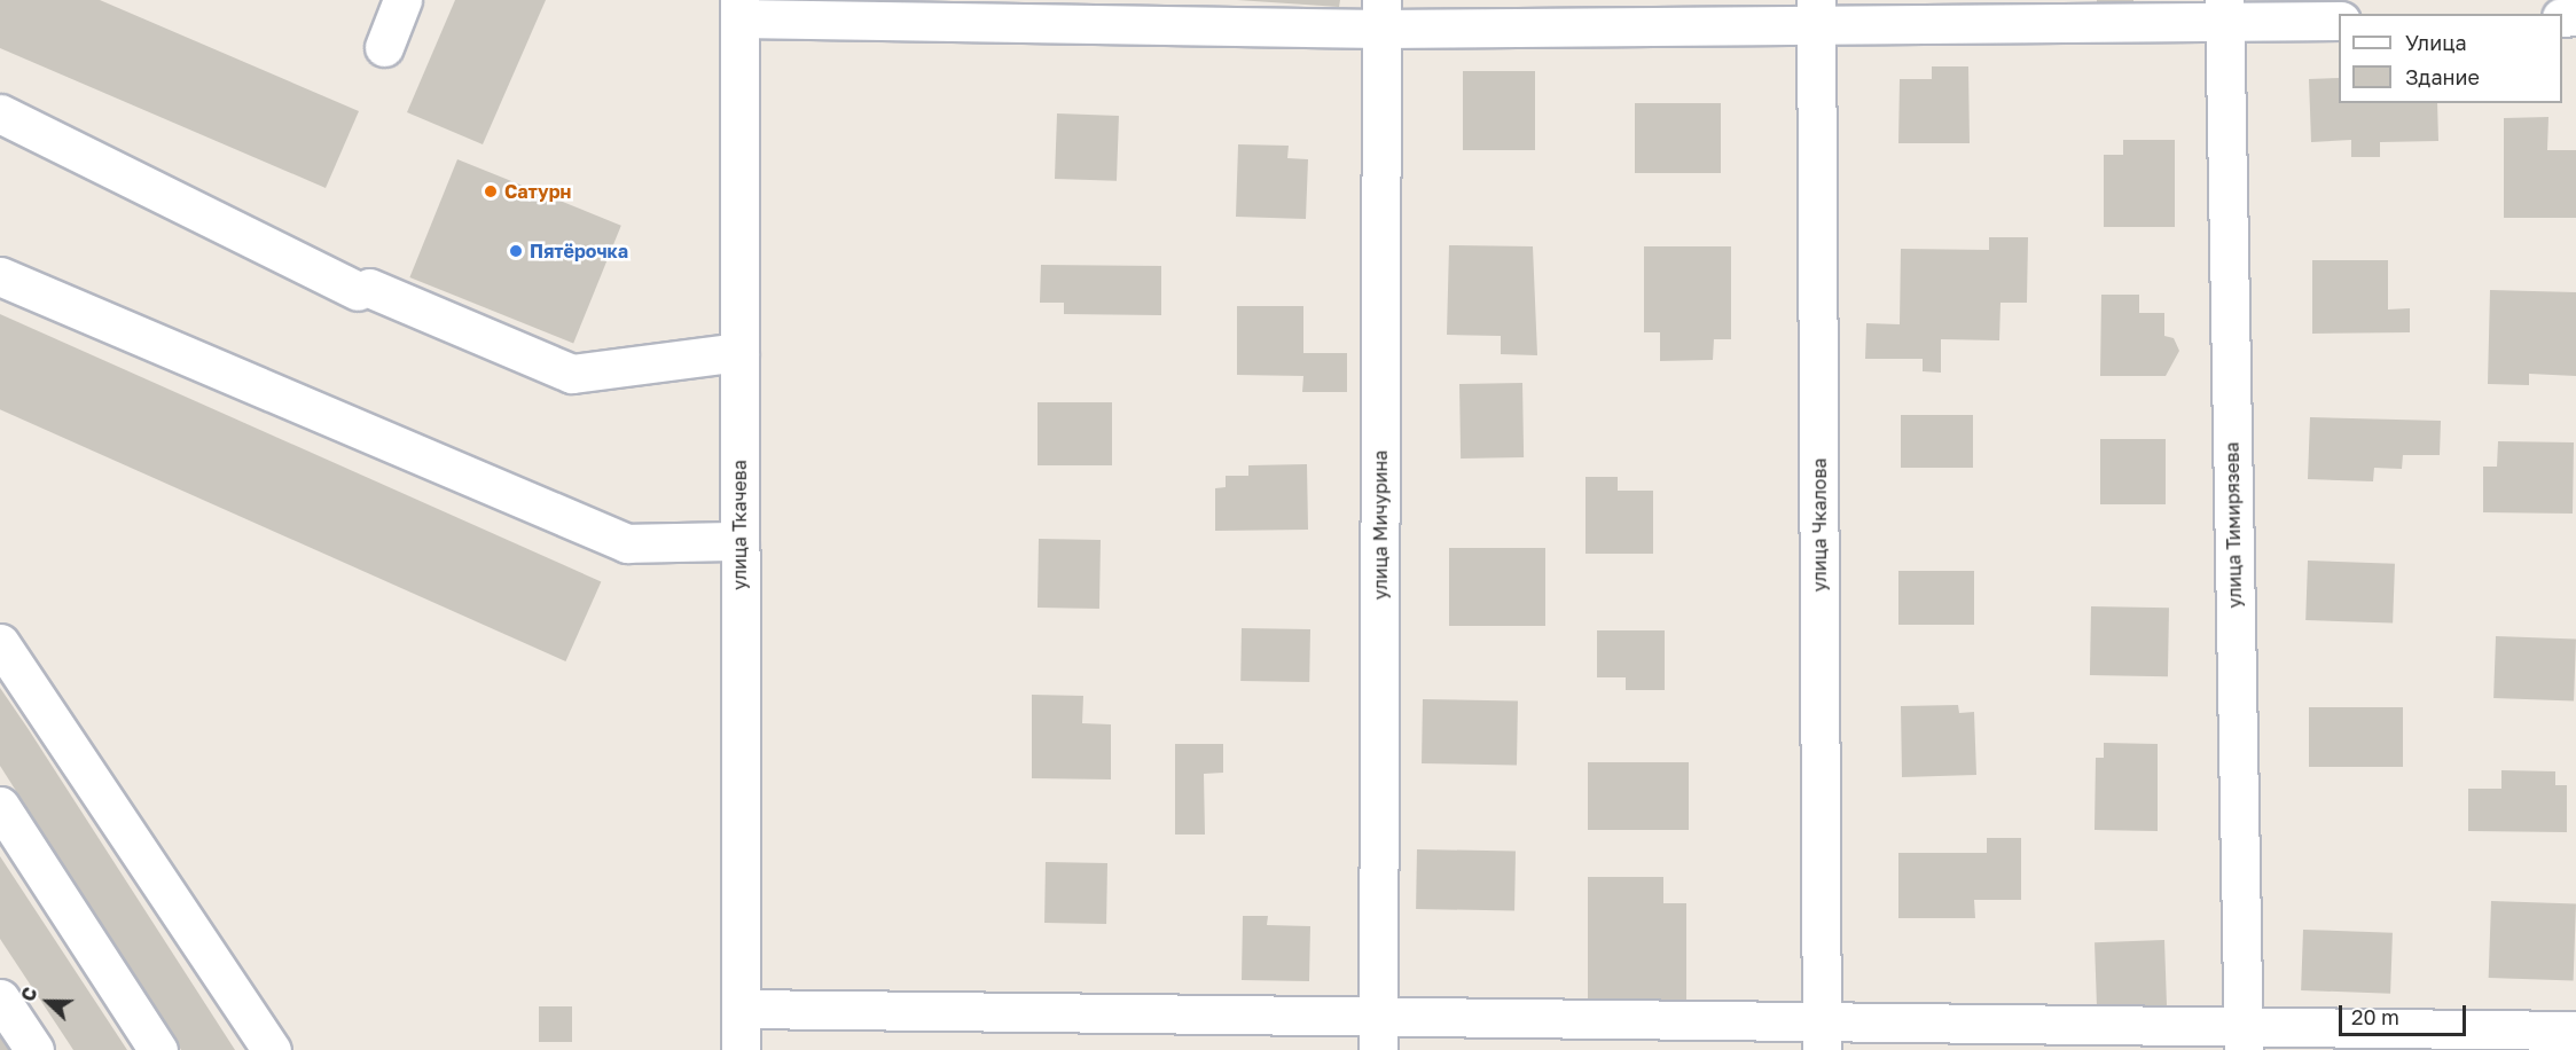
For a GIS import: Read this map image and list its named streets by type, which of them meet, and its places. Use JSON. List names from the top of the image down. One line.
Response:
{"streets":{"street":["улица Ткачева","улица Мичурина","улица Чкалова","улица Тимирязева"]},"places":["Сатурн","Пятёрочка"],"legend":["Улица","Здание"],"scale_bar":"20 m","north":"left"}
